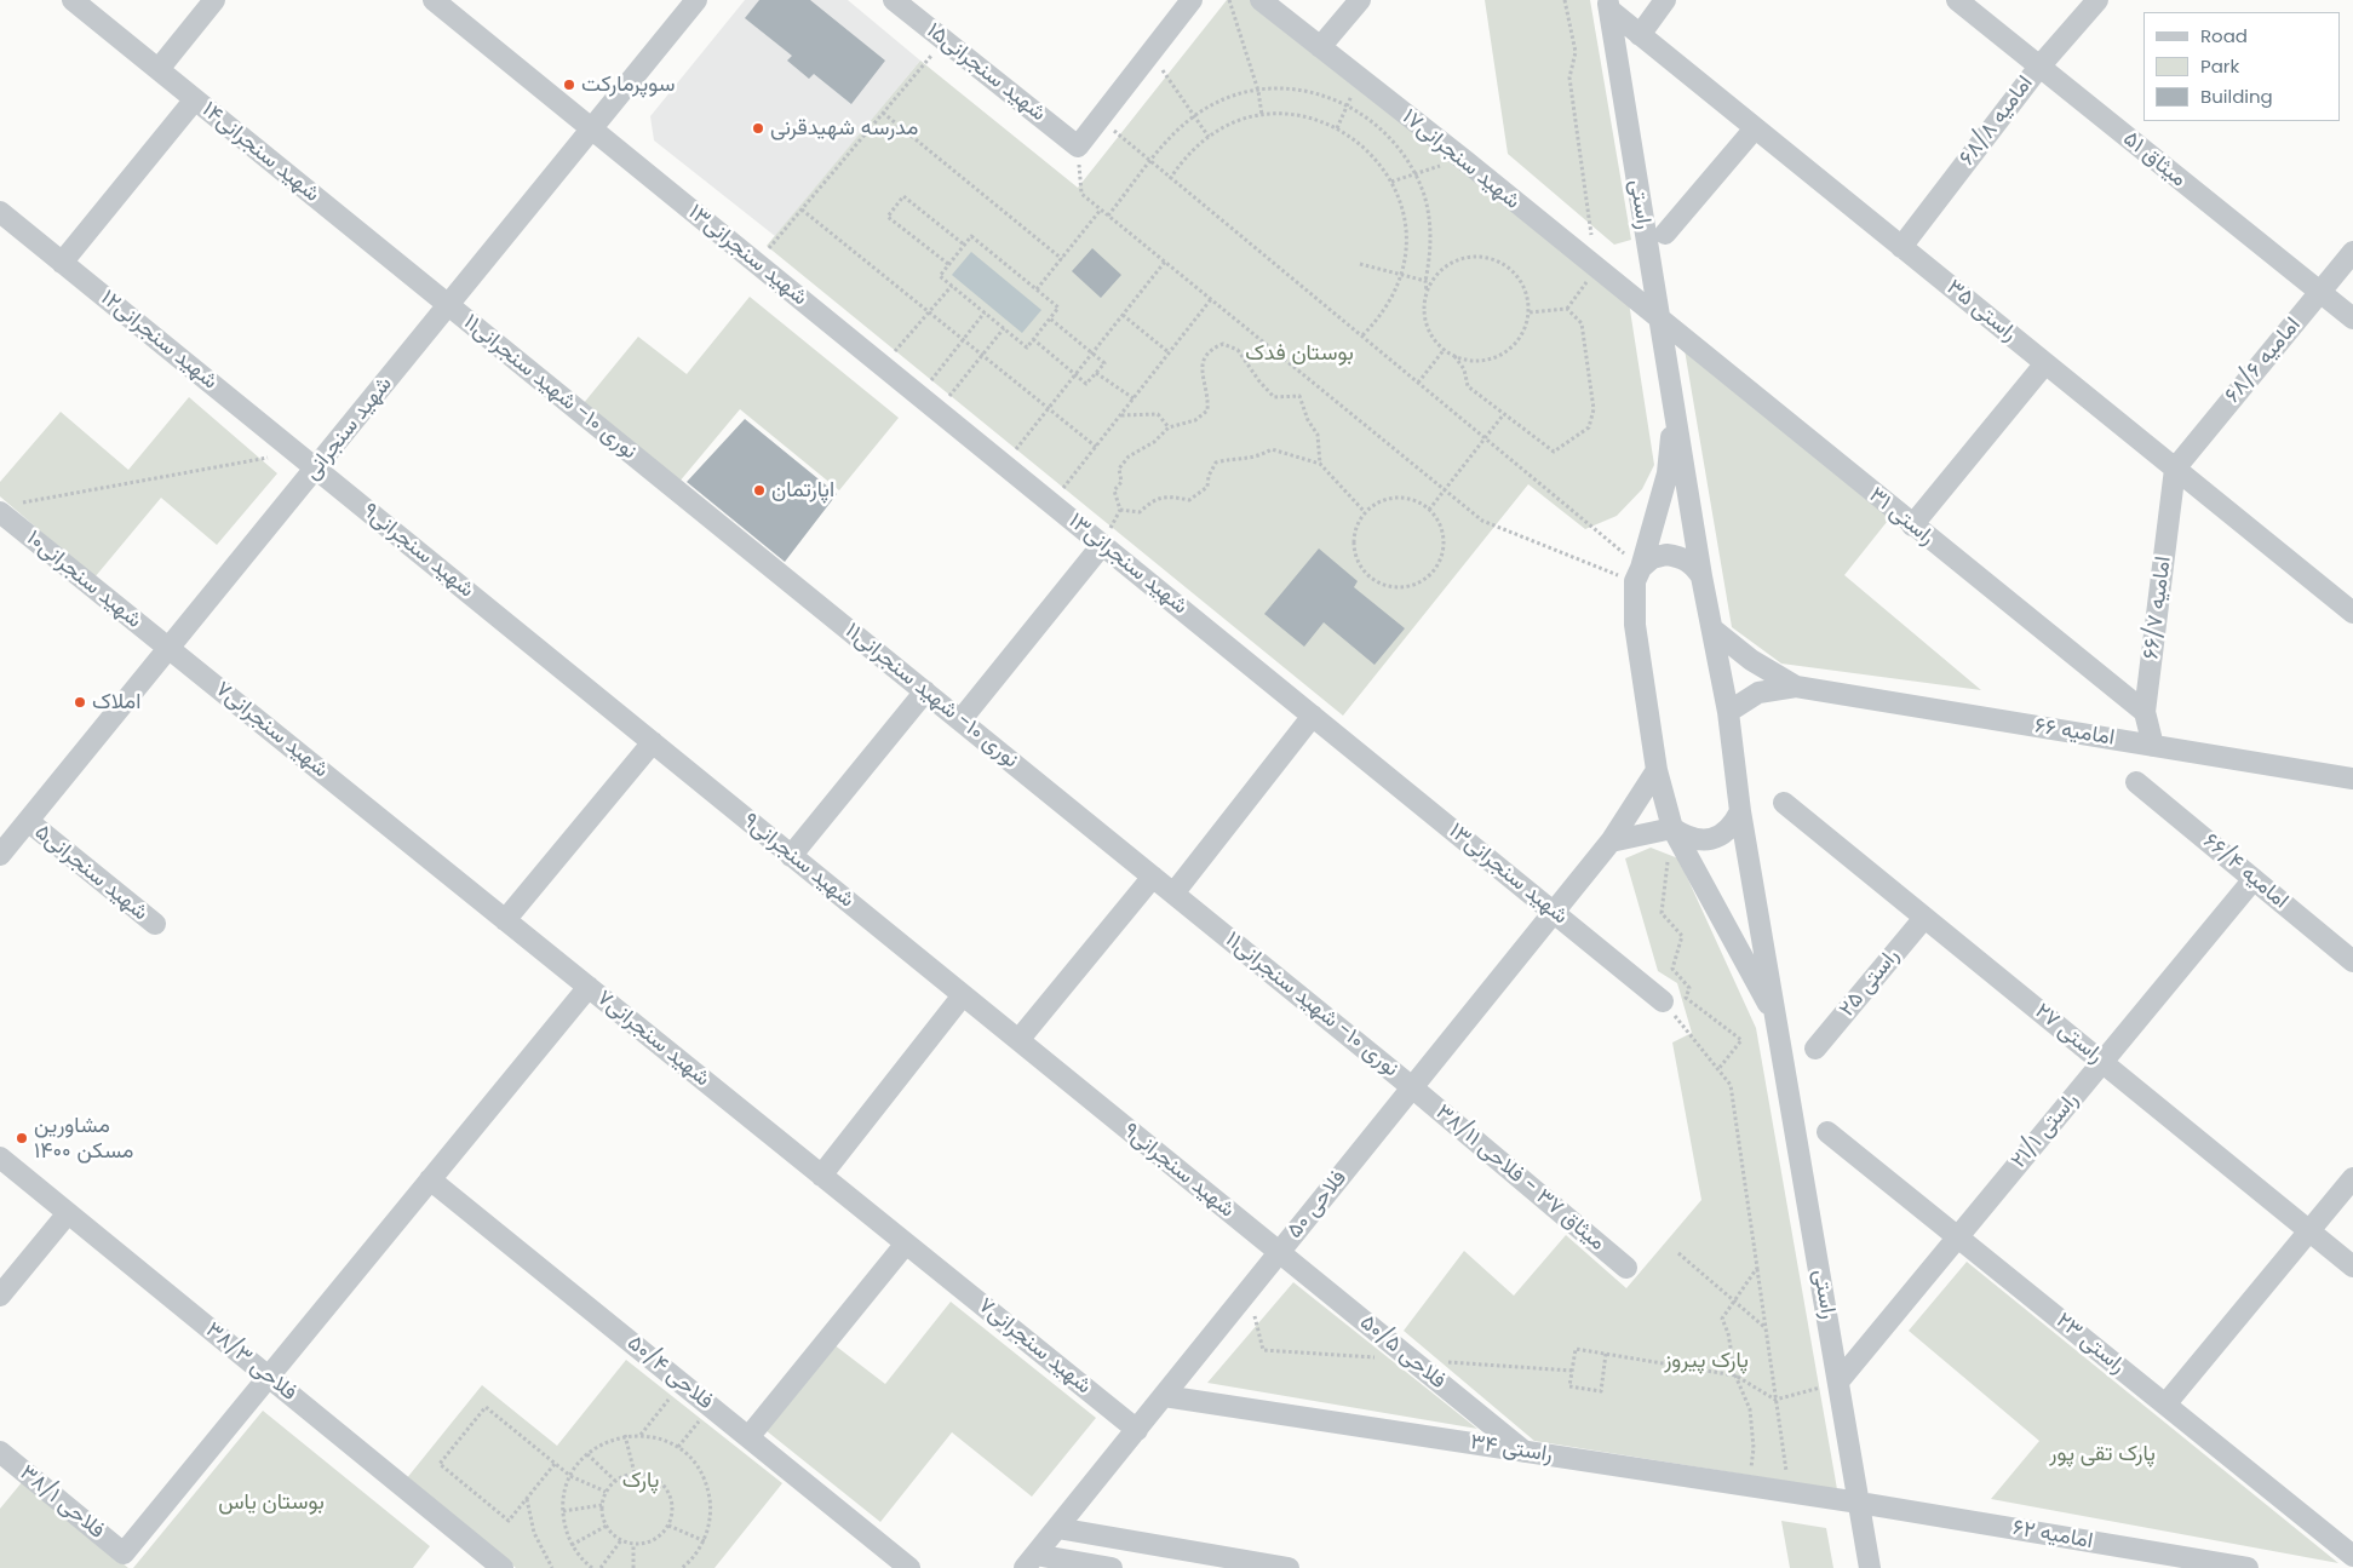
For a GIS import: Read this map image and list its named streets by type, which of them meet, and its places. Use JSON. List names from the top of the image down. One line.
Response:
{"streets":{"street":["شهید سنجرانی۱۵","امامیه ۶۸/۸","شهید سنجرانی۱۴","شهید سنجرانی۱۷","میثاق ۵۱","راستی","شهید سنجرانی۱۳","راستی ۳۵","شهید سنجرانی۱۲","امامیه ۶۸/۶","نوری ۱۰- شهید سنجرانی۱۱","شهید سنجرانی","راستی ۳۱","شهید سنجرانی۹","شهید سنجرانی۱۰","امامیه ۶۶/۷","شهید سنجرانی۷","امامیه ۶۶","امامیه ۶۶/۴","شهید سنجرانی۵","راستی ۲۵","راستی ۲۷","راستی ۲۱/۱","میثاق ۳۷ - فلاحی ۳۸/۱۱","فلاحی ۵۰","راستی ۲۳","فلاحی ۵۰/۵","فلاحی ۳۸/۳","فلاحی ۵۰/۴","راستی ۳۴","فلاحی ۳۸/۱","امامیه ۶۲"]},"crossings":[["امامیه ۶۸/۸","میثاق ۵۱"],["امامیه ۶۸/۸","راستی ۳۵"],["شهید سنجرانی۱۴","نوری ۱۰- شهید سنجرانی۱۱"],["شهید سنجرانی۱۴","شهید سنجرانی"],["شهید سنجرانی۱۷","راستی"],["شهید سنجرانی۱۷","راستی ۳۱"],["میثاق ۵۱","امامیه ۶۸/۶"],["راستی","راستی ۳۵"],["راستی","راستی ۳۱"],["راستی","راستی ۲۱/۱"],["راستی","فلاحی ۵۰"],["راستی","راستی ۳۴"],["راستی","امامیه ۶۲"],["شهید سنجرانی۱۳","شهید سنجرانی"],["شهید سنجرانی۱۳","فلاحی ۵۰"],["راستی ۳۵","امامیه ۶۸/۶"],["راستی ۳۵","امامیه ۶۶/۷"],["شهید سنجرانی۱۲","شهید سنجرانی"],["شهید سنجرانی۱۲","شهید سنجرانی۹"],["امامیه ۶۸/۶","امامیه ۶۶/۷"],["نوری ۱۰- شهید سنجرانی۱۱","شهید سنجرانی"],["نوری ۱۰- شهید سنجرانی۱۱","میثاق ۳۷ - فلاحی ۳۸/۱۱"],["نوری ۱۰- شهید سنجرانی۱۱","فلاحی ۵۰"],["شهید سنجرانی","شهید سنجرانی۹"],["شهید سنجرانی","شهید سنجرانی۱۰"],["شهید سنجرانی","شهید سنجرانی۷"],["شهید سنجرانی","شهید سنجرانی۵"],["راستی ۳۱","امامیه ۶۶/۷"],["شهید سنجرانی۹","فلاحی ۵۰"],["شهید سنجرانی۹","فلاحی ۵۰/۵"],["شهید سنجرانی۱۰","شهید سنجرانی۷"],["امامیه ۶۶/۷","امامیه ۶۶"],["شهید سنجرانی۷","فلاحی ۵۰"],["امامیه ۶۶/۴","راستی ۲۱/۱"],["راستی ۲۵","راستی ۲۷"],["راستی ۲۷","راستی ۲۱/۱"],["راستی ۲۱/۱","راستی ۲۳"],["میثاق ۳۷ - فلاحی ۳۸/۱۱","فلاحی ۵۰"],["فلاحی ۵۰","فلاحی ۵۰/۵"],["فلاحی ۵۰","راستی ۳۴"],["فلاحی ۵۰/۵","راستی ۳۴"],["فلاحی ۳۸/۳","فلاحی ۳۸/۱"],["راستی ۳۴","امامیه ۶۲"]],"parks":["بوستان فدک","پارک پیروز","پارک تقی پور","پارک","بوستان یاس"],"places":["سوپرمارکت","مدرسه شهیدقرنی","اپارتمان","املاک","مشاورین مسکن ۱۴۰۰"],"legend":["Road","Park","Building"]}
